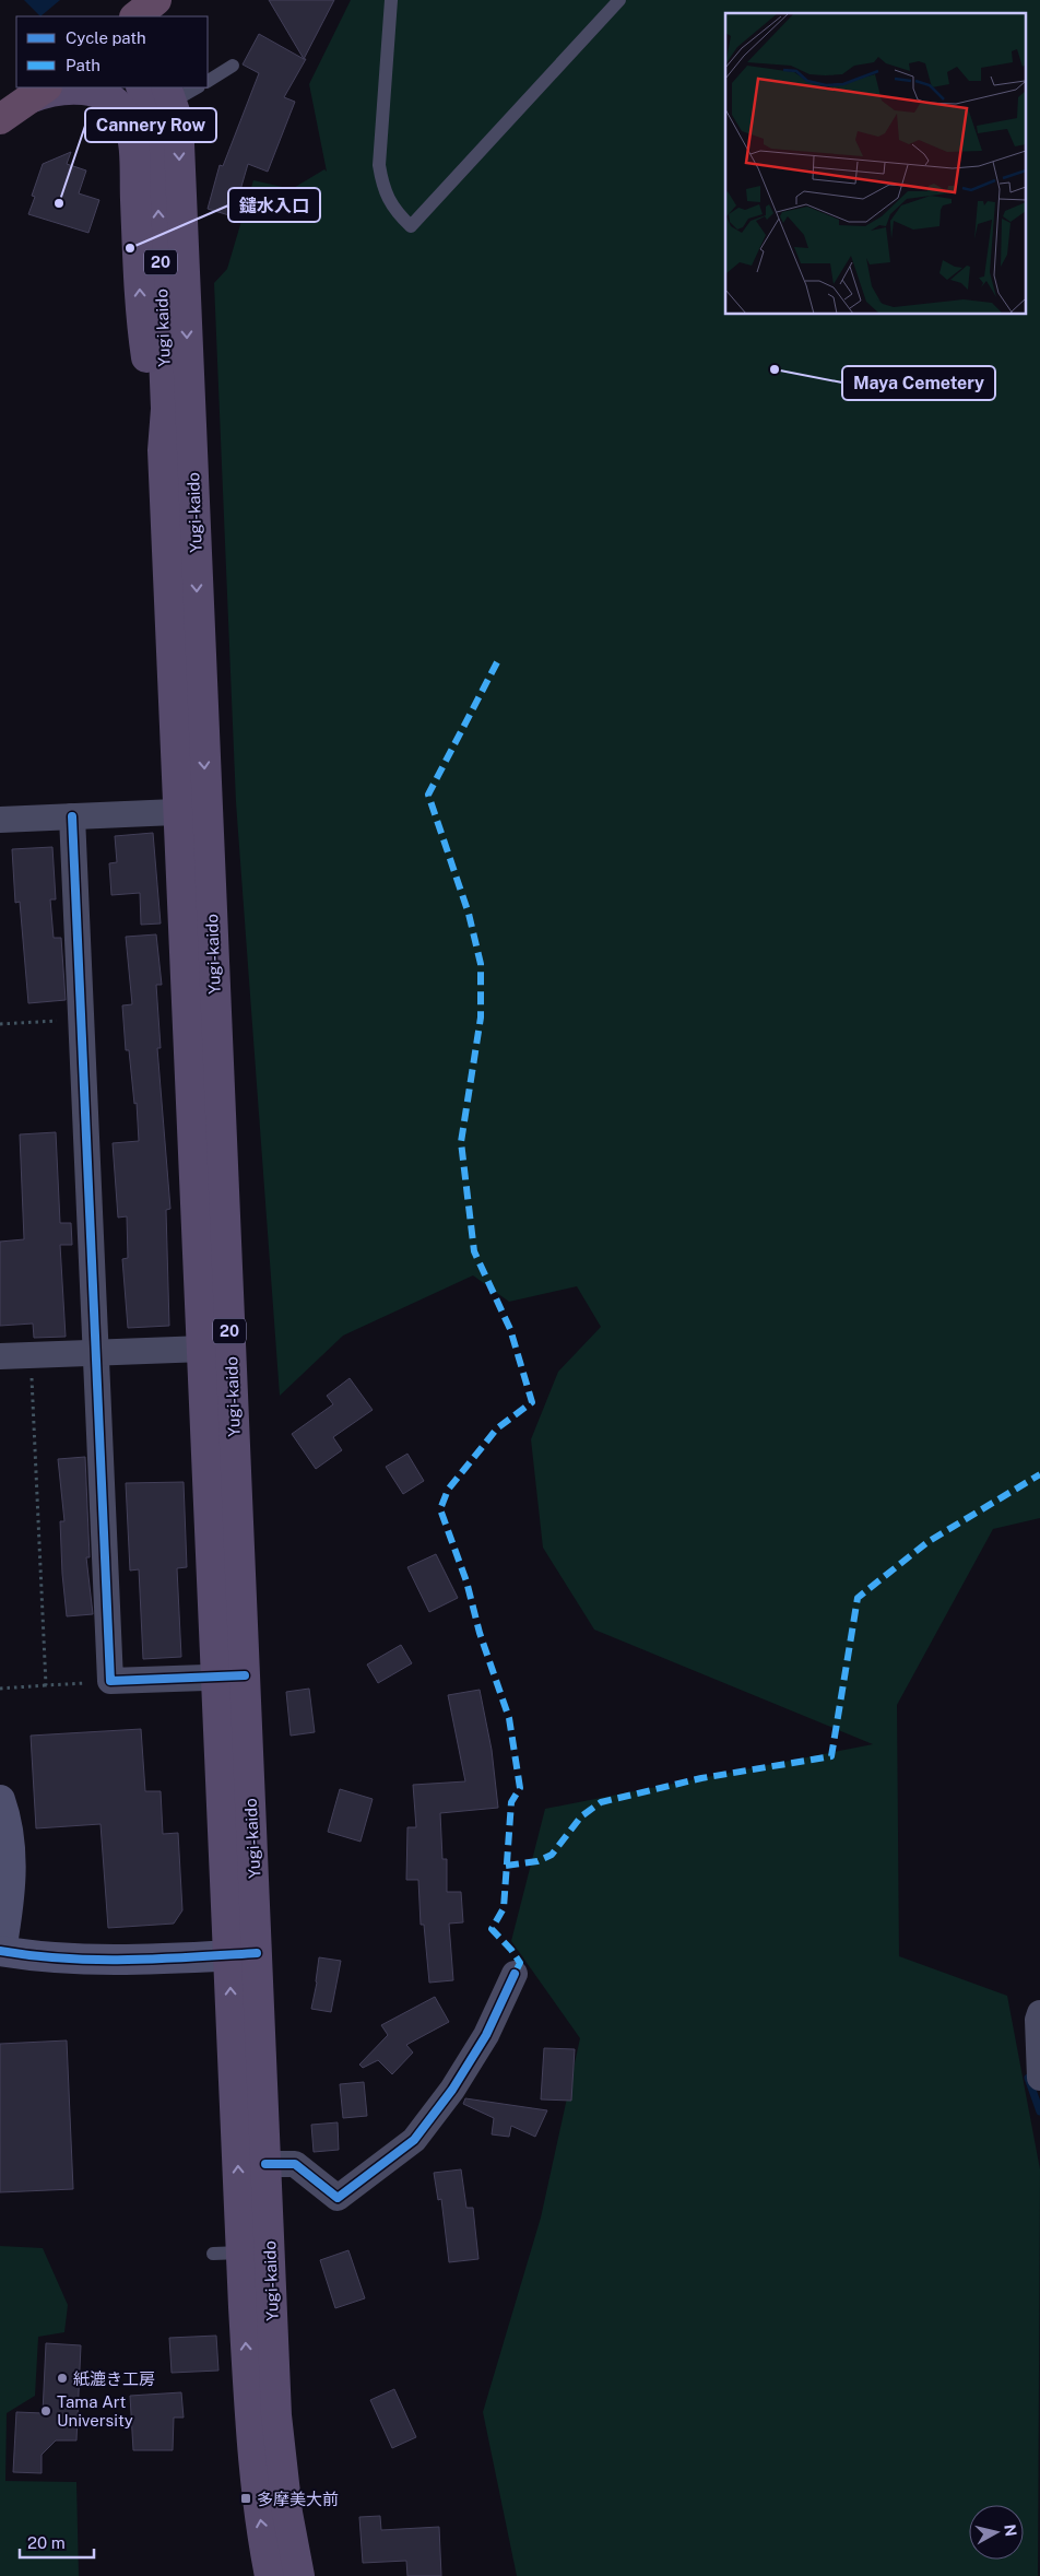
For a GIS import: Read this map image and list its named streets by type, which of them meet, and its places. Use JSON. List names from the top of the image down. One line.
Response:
{"streets":{"main road":["20","Yugi kaido","Yugi-kaido"]},"crossings":[["20","Yugi kaido"],["20","Yugi-kaido"],["Yugi kaido","Yugi-kaido"]],"one_way":["Yugi kaido"],"places":{"other":["Cannery Row","鑓水入口","Maya Cemetery","紙漉き工房","Tama Art University"],"transit":["多摩美大前"]},"legend":["Cycle path","Path"],"scale_bar":"20 m","north":"right"}
